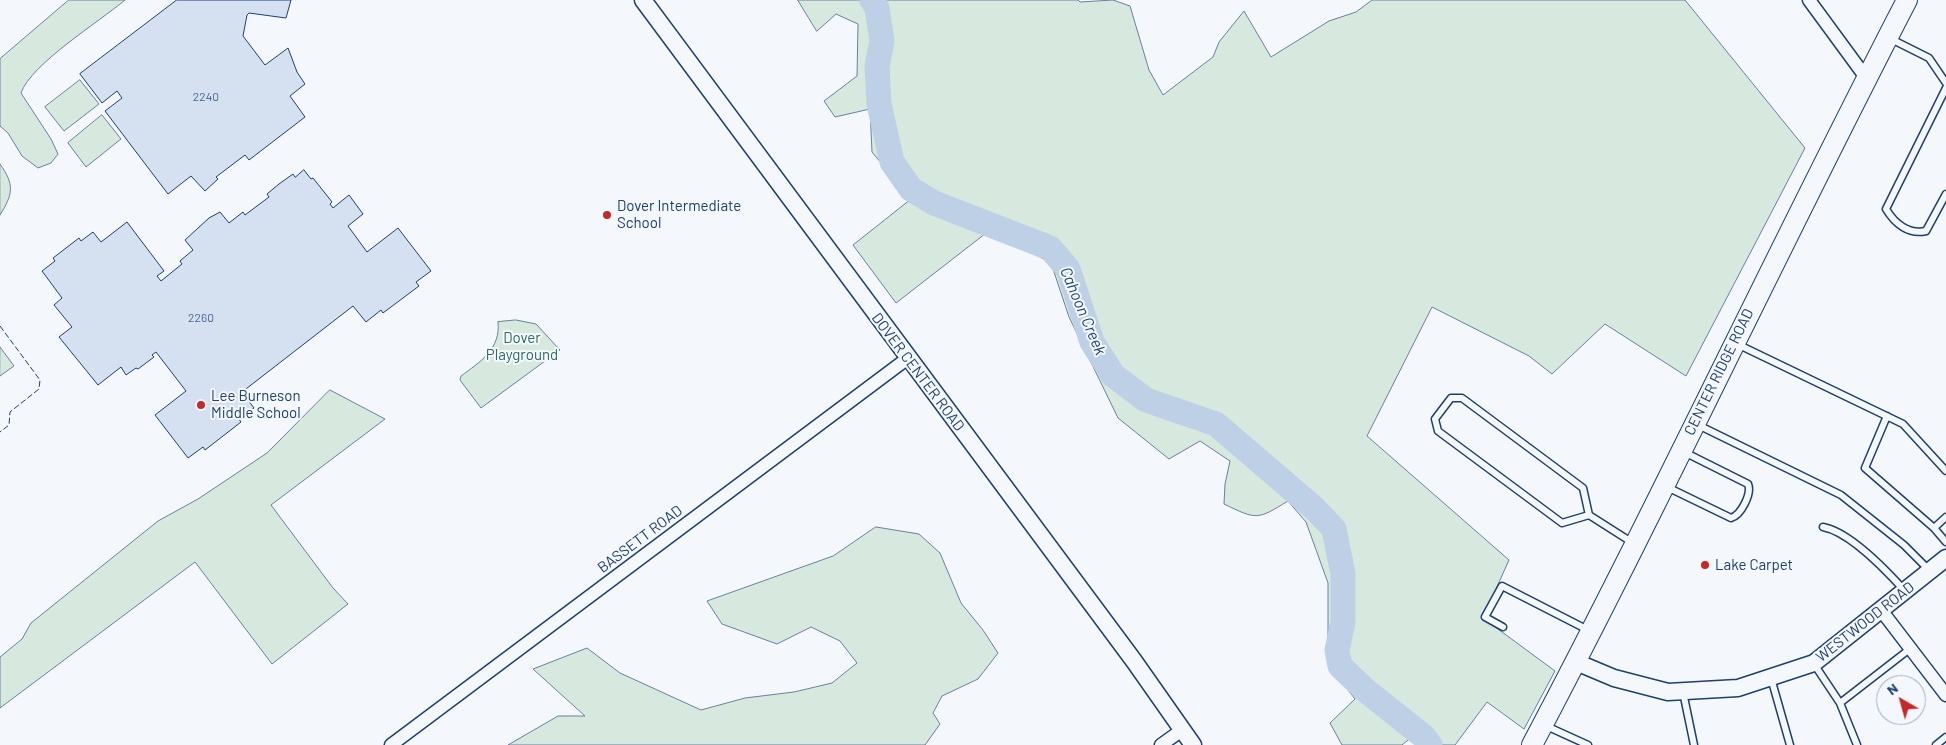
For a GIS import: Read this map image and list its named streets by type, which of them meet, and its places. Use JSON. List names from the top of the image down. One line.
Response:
{"streets":{"main road":["CENTER RIDGE ROAD"],"street":["DOVER CENTER ROAD","BASSETT ROAD","WESTWOOD ROAD"]},"crossings":[["DOVER CENTER ROAD","BASSETT ROAD"],["CENTER RIDGE ROAD","WESTWOOD ROAD"]],"water":["Cahoon Creek"],"parks":["Dover Playground"],"places":["Dover Intermediate School","Lee Burneson Middle School","Lake Carpet"],"house_numbers":["2240","2260"],"north":"top left"}
